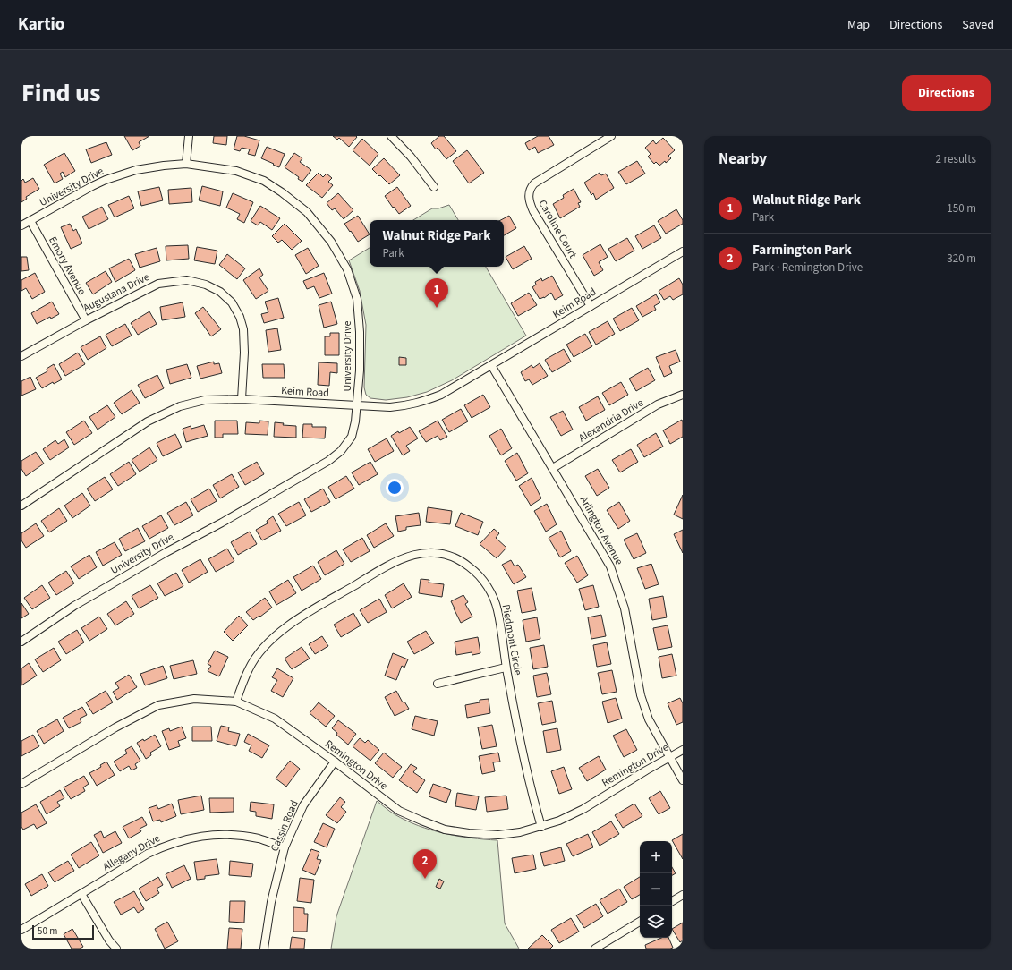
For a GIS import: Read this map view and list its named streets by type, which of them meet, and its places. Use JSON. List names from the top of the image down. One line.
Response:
{"streets":{"street":["University Drive","Caroline Court","Emory Avenue","Augustana Drive","Keim Road","Alexandria Drive","Arlington Avenue","Piedmont Circle","Remington Drive","Cassin Road","Allegany Drive"]},"crossings":[["University Drive","Emory Avenue"],["University Drive","Keim Road"],["Caroline Court","Keim Road"],["Emory Avenue","Augustana Drive"],["Augustana Drive","Keim Road"],["Keim Road","Arlington Avenue"],["Alexandria Drive","Arlington Avenue"],["Arlington Avenue","Remington Drive"],["Piedmont Circle","Remington Drive"],["Remington Drive","Cassin Road"],["Cassin Road","Allegany Drive"]],"scale_bar":"50 m","page":{"header":"Kartio","nav":["Map","Directions","Saved"],"title":"Find us","buttons":"Directions","heading":["Nearby","2 results"],"list":[{"mark":"1","name":"Walnut Ridge Park","note":"Park","value":"150 m"},{"mark":"2","name":"Farmington Park","note":"Park · Remington Drive","value":"320 m"}],"popup":["Walnut Ridge Park","Park"],"pins":["1","2"],"map_buttons":["+","−"],"scale":"50 m"}}
